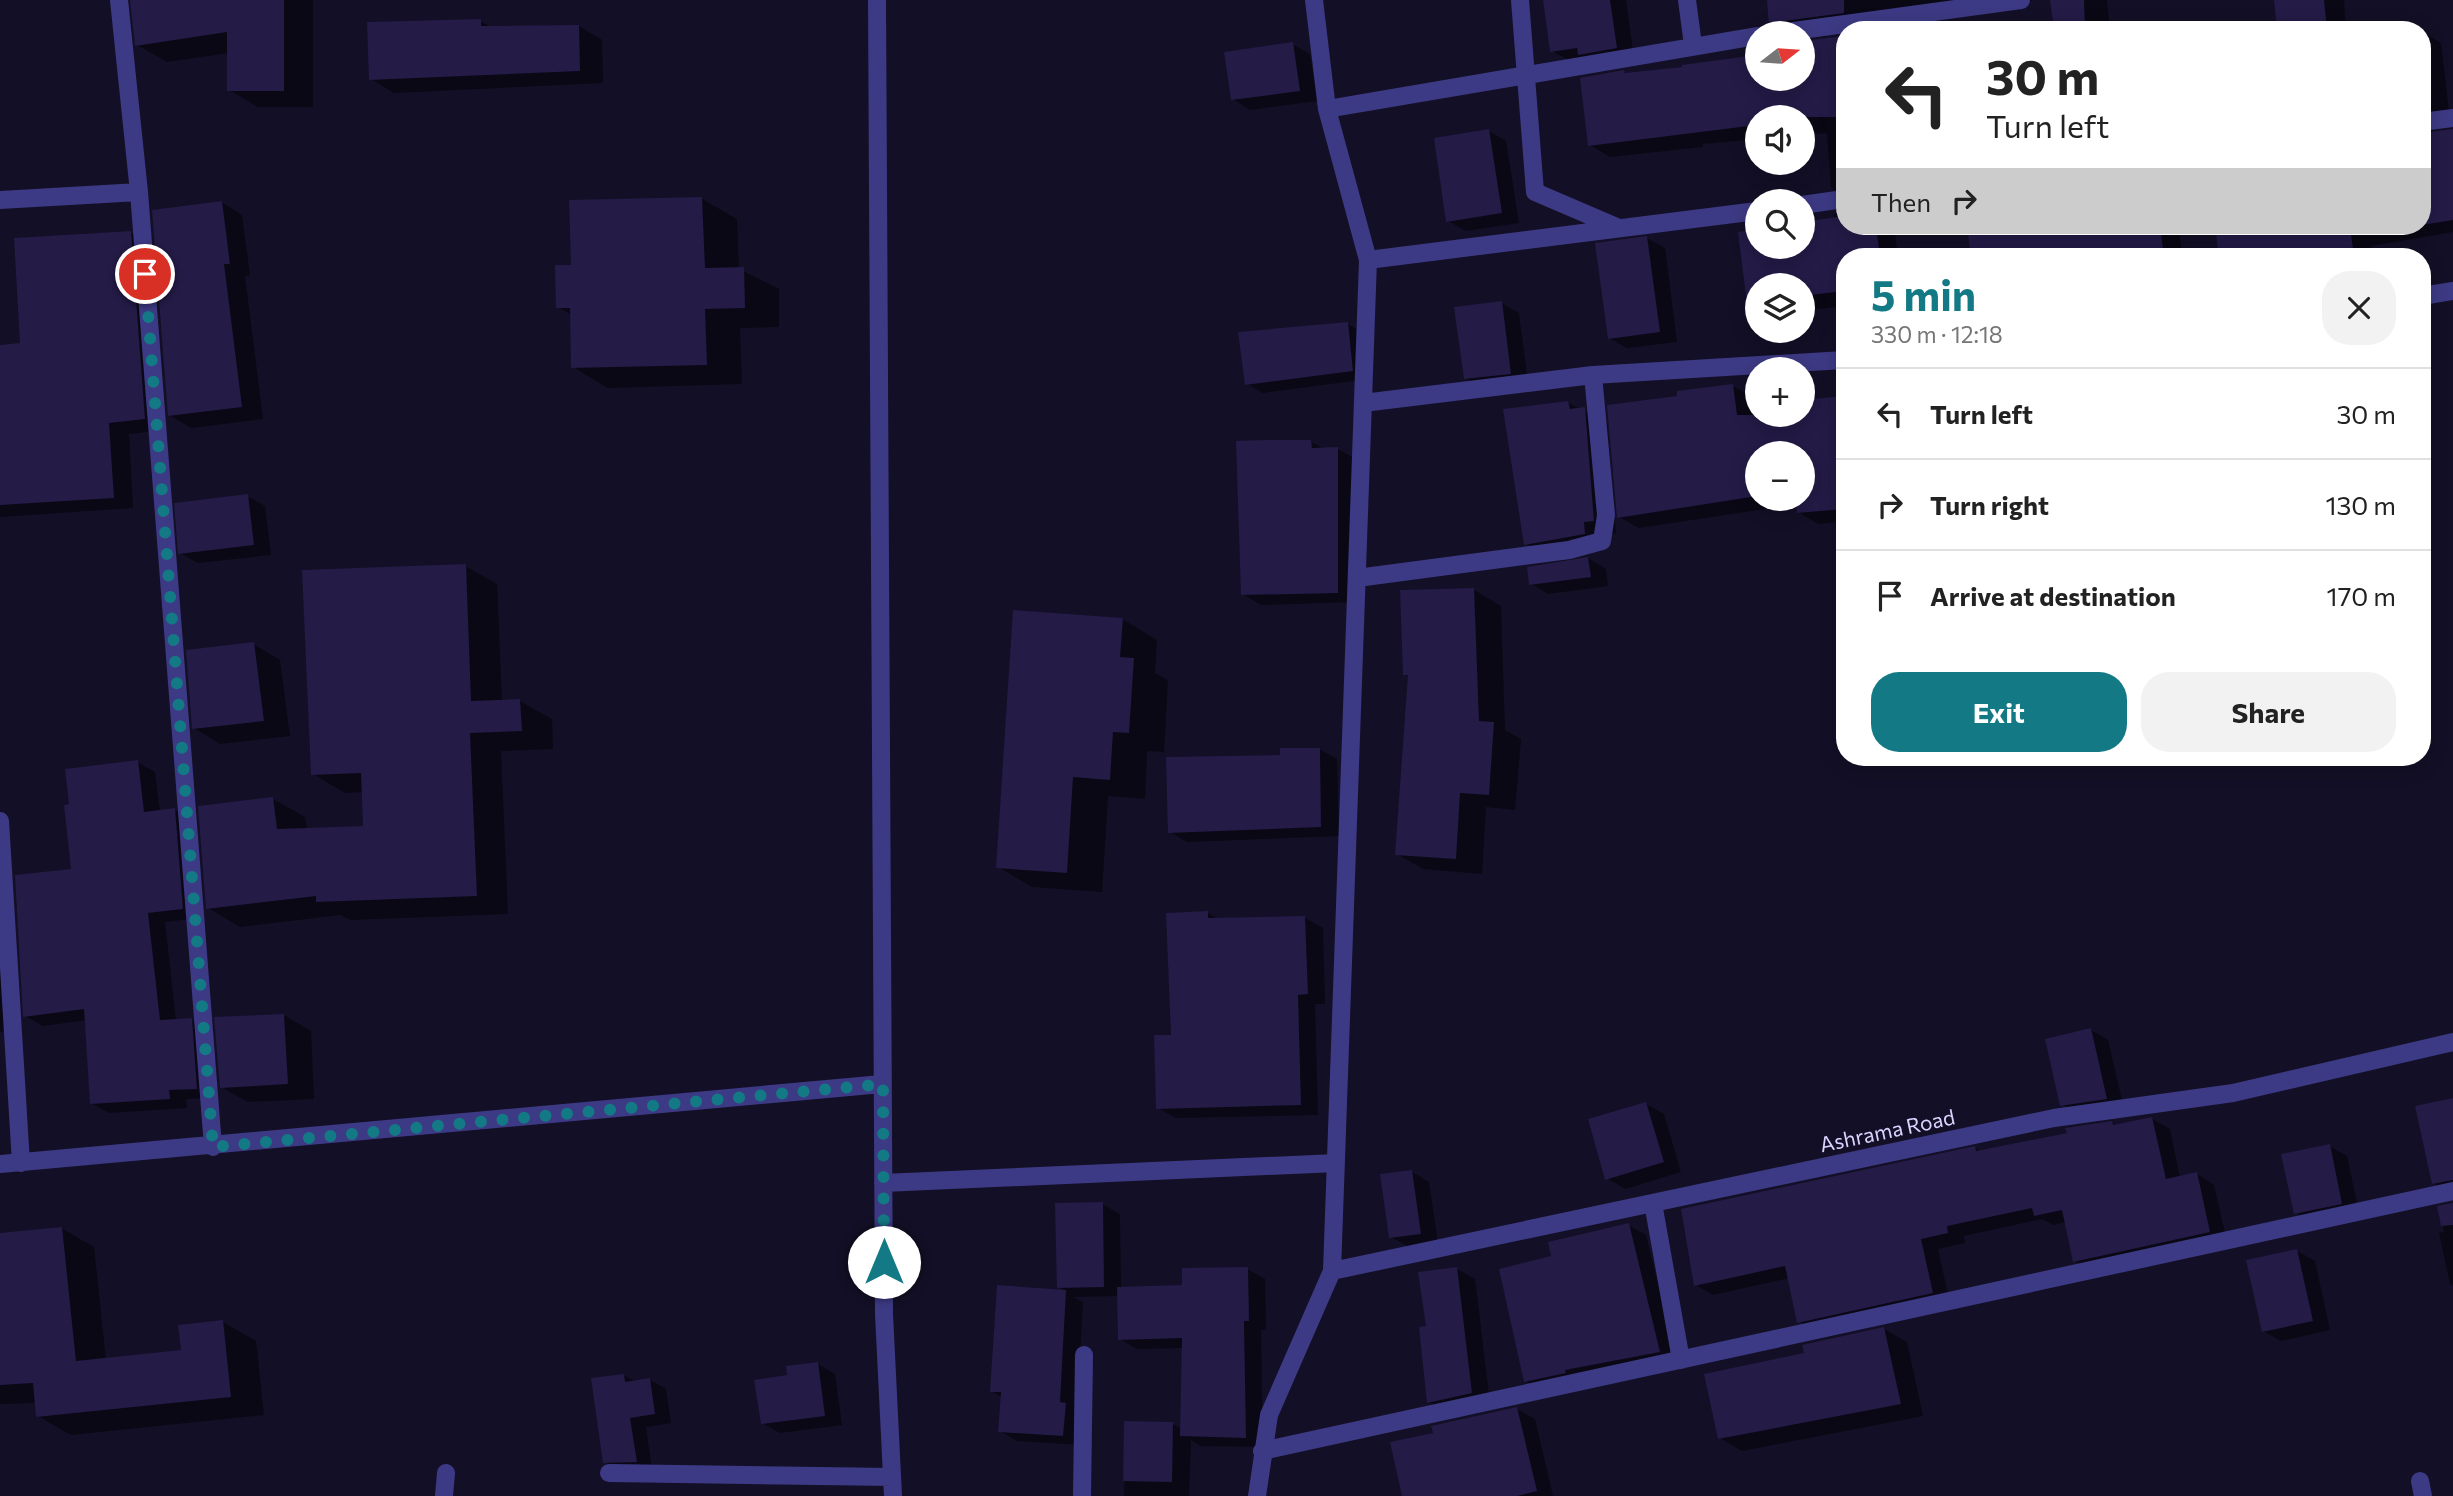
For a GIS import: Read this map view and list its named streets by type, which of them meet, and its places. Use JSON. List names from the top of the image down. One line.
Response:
{"streets":{"street":["Ashrama Road"]},"north":"right","page":{"map_buttons":["+","−"],"turn":["30 m","Turn left"],"then":"Then","heading":["5 min","330 m · 12:18"],"list":[{"name":"Turn left","value":"30 m"},{"name":"Turn right","value":"130 m"},{"name":"Arrive at destination","value":"170 m"}],"buttons":["Exit","Share"]}}
